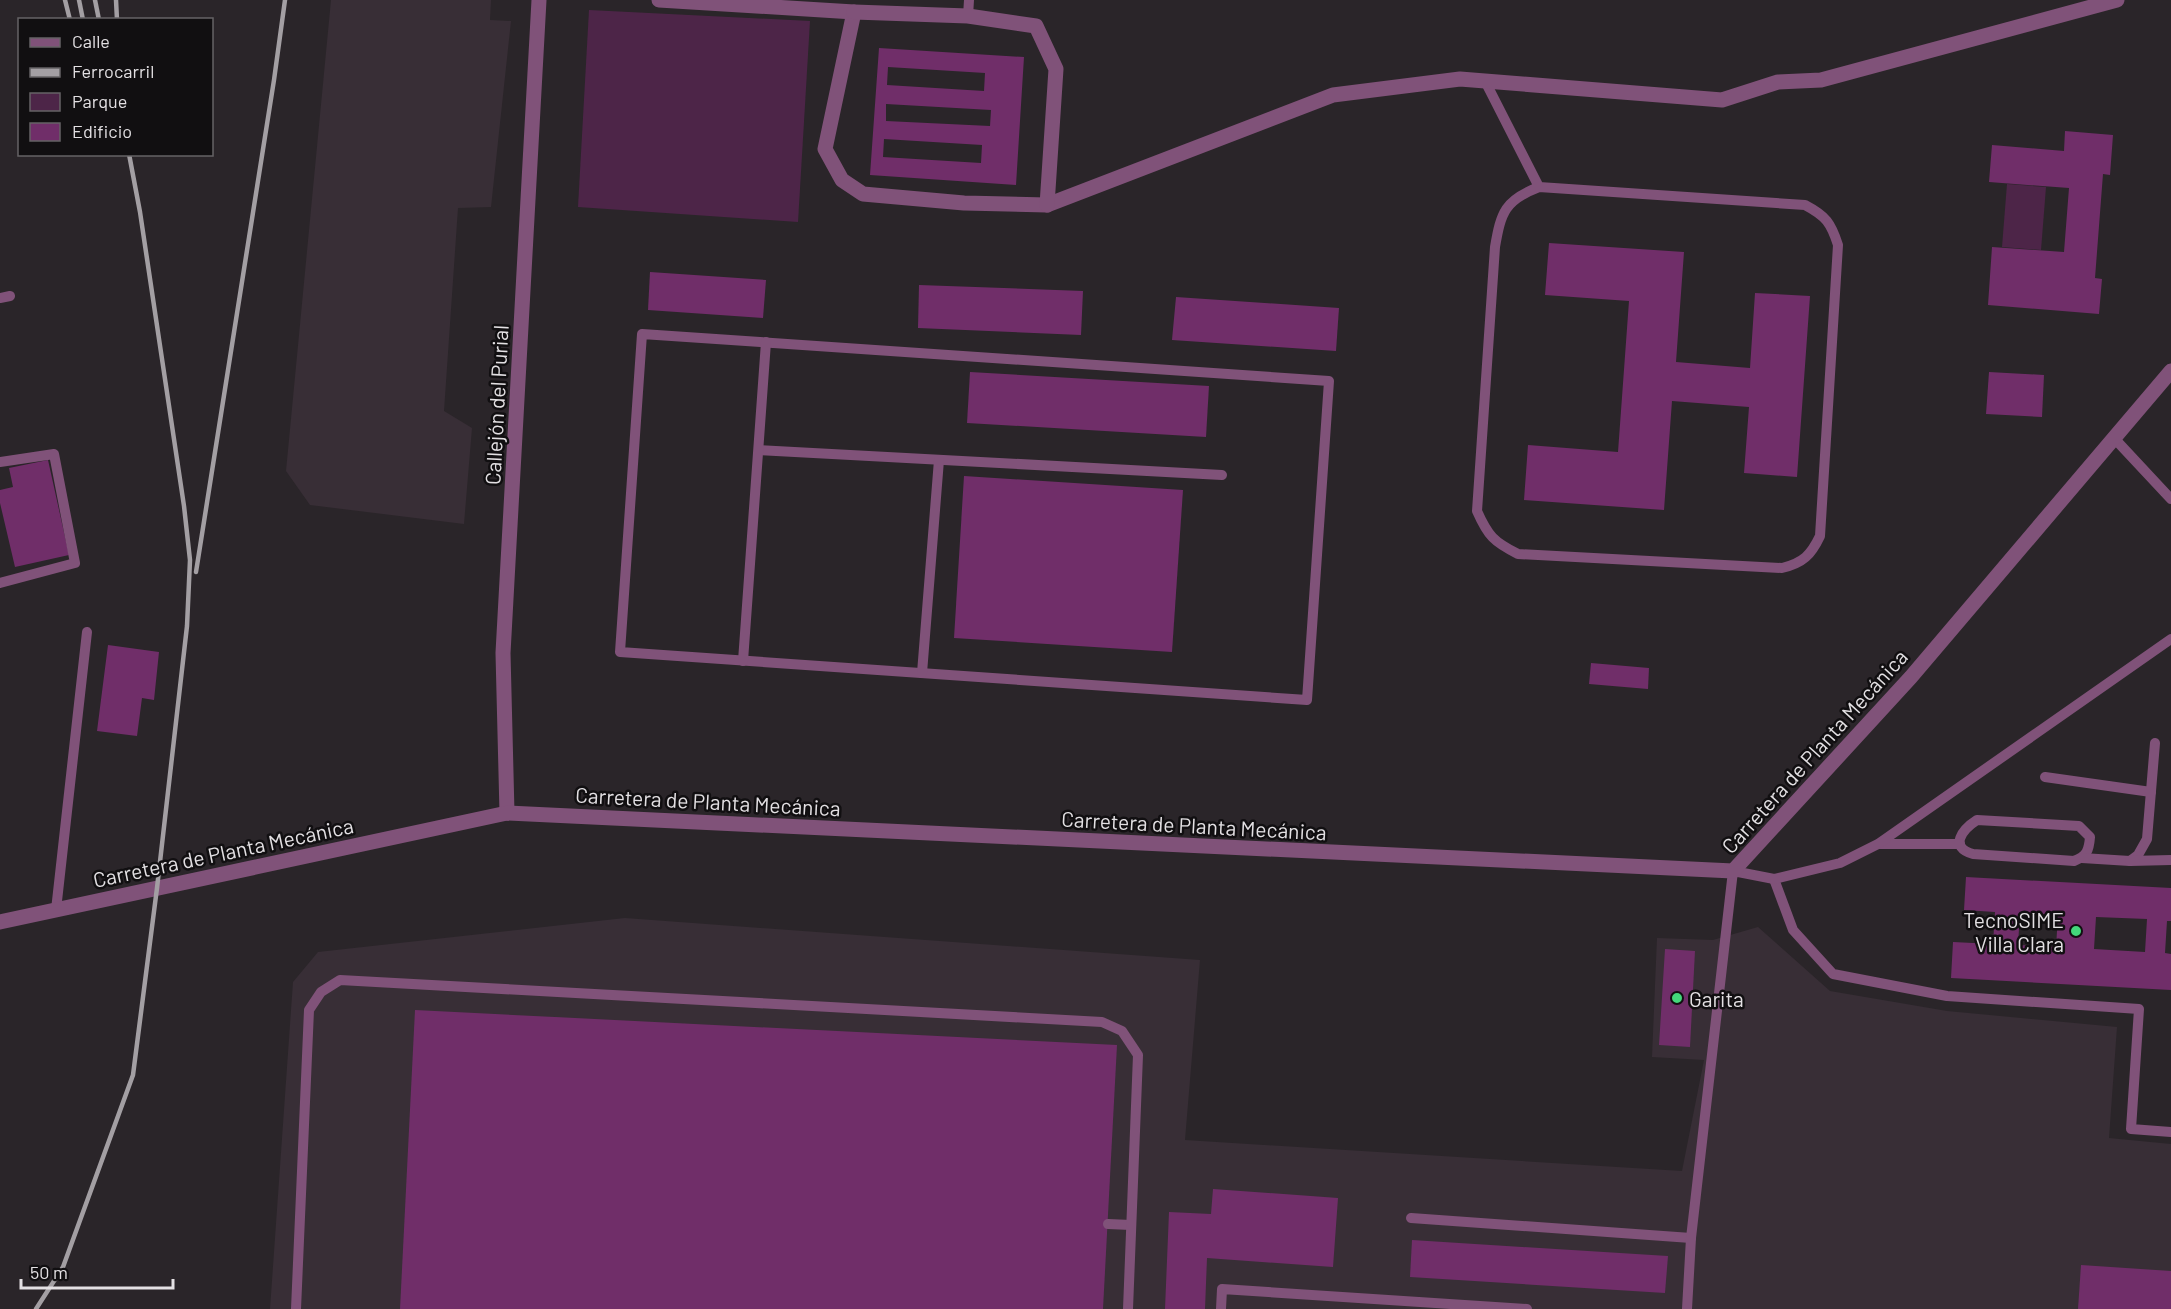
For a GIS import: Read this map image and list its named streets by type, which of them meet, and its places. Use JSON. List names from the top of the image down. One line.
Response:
{"streets":{"street":["Callejón del Purial","Carretera de Planta Mecánica"]},"crossings":[["Callejón del Purial","Carretera de Planta Mecánica"]],"places":["TecnoSIME Villa Clara","Garita"],"legend":["Calle","Ferrocarril","Parque","Edificio"],"scale_bar":"50 m"}
